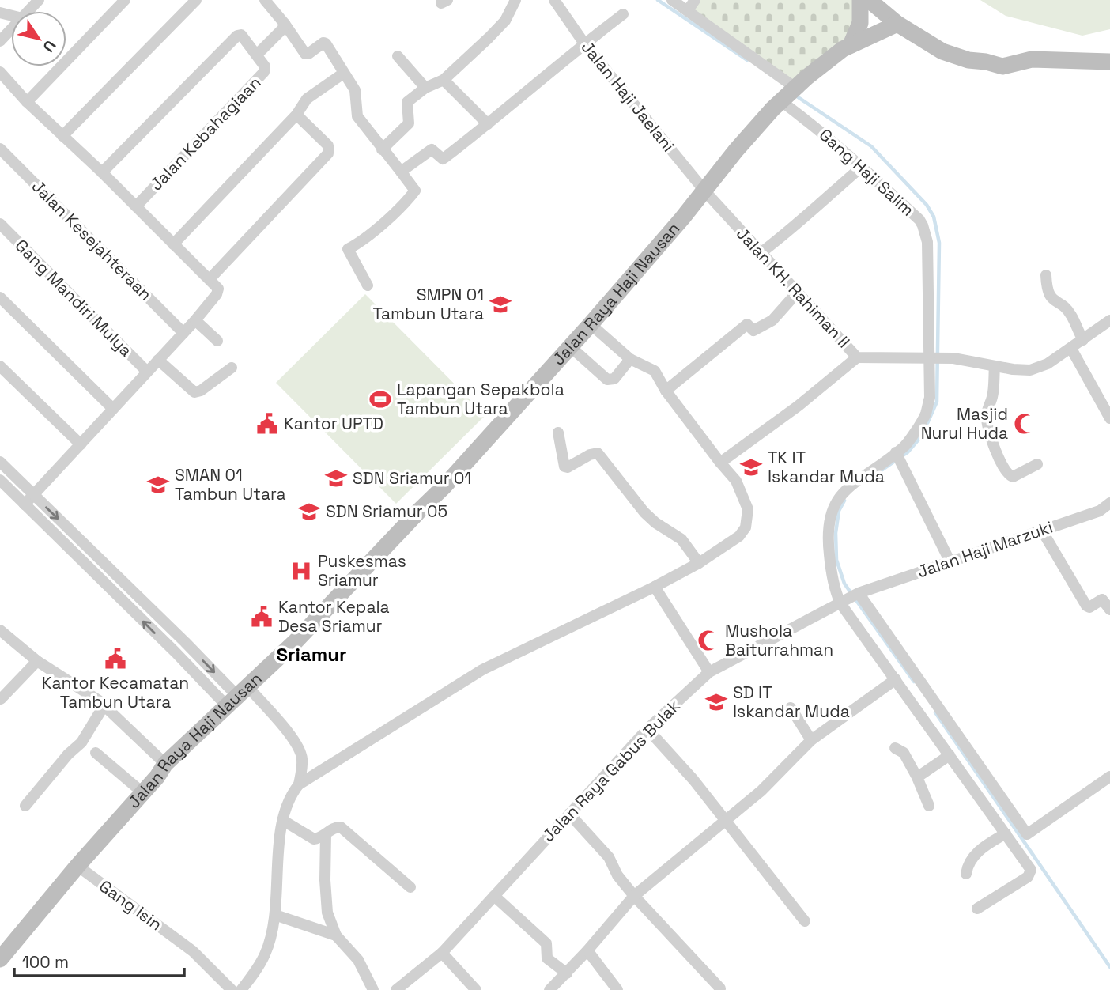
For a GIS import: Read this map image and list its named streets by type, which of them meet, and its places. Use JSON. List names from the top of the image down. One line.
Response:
{"streets":{"street":["Jalan Haji Jaelani","Jalan Kebahagiaan","Gang Haji Salim","Jalan Kesejahteraan","Jalan KH. Rahiman II","Jalan Raya Haji Nausan","Gang Mandiri Mulya","Jalan Haji Marzuki","Jalan Raya Gabus Bulak","Gang Isin"]},"crossings":[["Jalan Haji Jaelani","Jalan KH. Rahiman II"],["Jalan Haji Jaelani","Jalan Raya Haji Nausan"],["Gang Haji Salim","Jalan KH. Rahiman II"],["Gang Haji Salim","Jalan Raya Haji Nausan"],["Gang Haji Salim","Jalan Raya Gabus Bulak"],["Jalan KH. Rahiman II","Jalan Raya Haji Nausan"],["Jalan Raya Haji Nausan","Gang Isin"],["Jalan Haji Marzuki","Jalan Raya Gabus Bulak"]],"districts":["Sriamur"],"places":{"school or university":["SMPN 01 Tambun Utara","TK IT Iskandar Muda","SDN Sriamur 01","SMAN 01 Tambun Utara","SDN Sriamur 05","SD IT Iskandar Muda"],"sports":["Lapangan Sepakbola Tambun Utara"],"public building":["Kantor UPTD","Kantor Kepala Desa Sriamur","Kantor Kecamatan Tambun Utara"],"mosque":["Masjid Nurul Huda","Mushola Baiturrahman"],"hospital":["Puskesmas Sriamur"]},"scale_bar":"100 m","north":"bottom right"}
